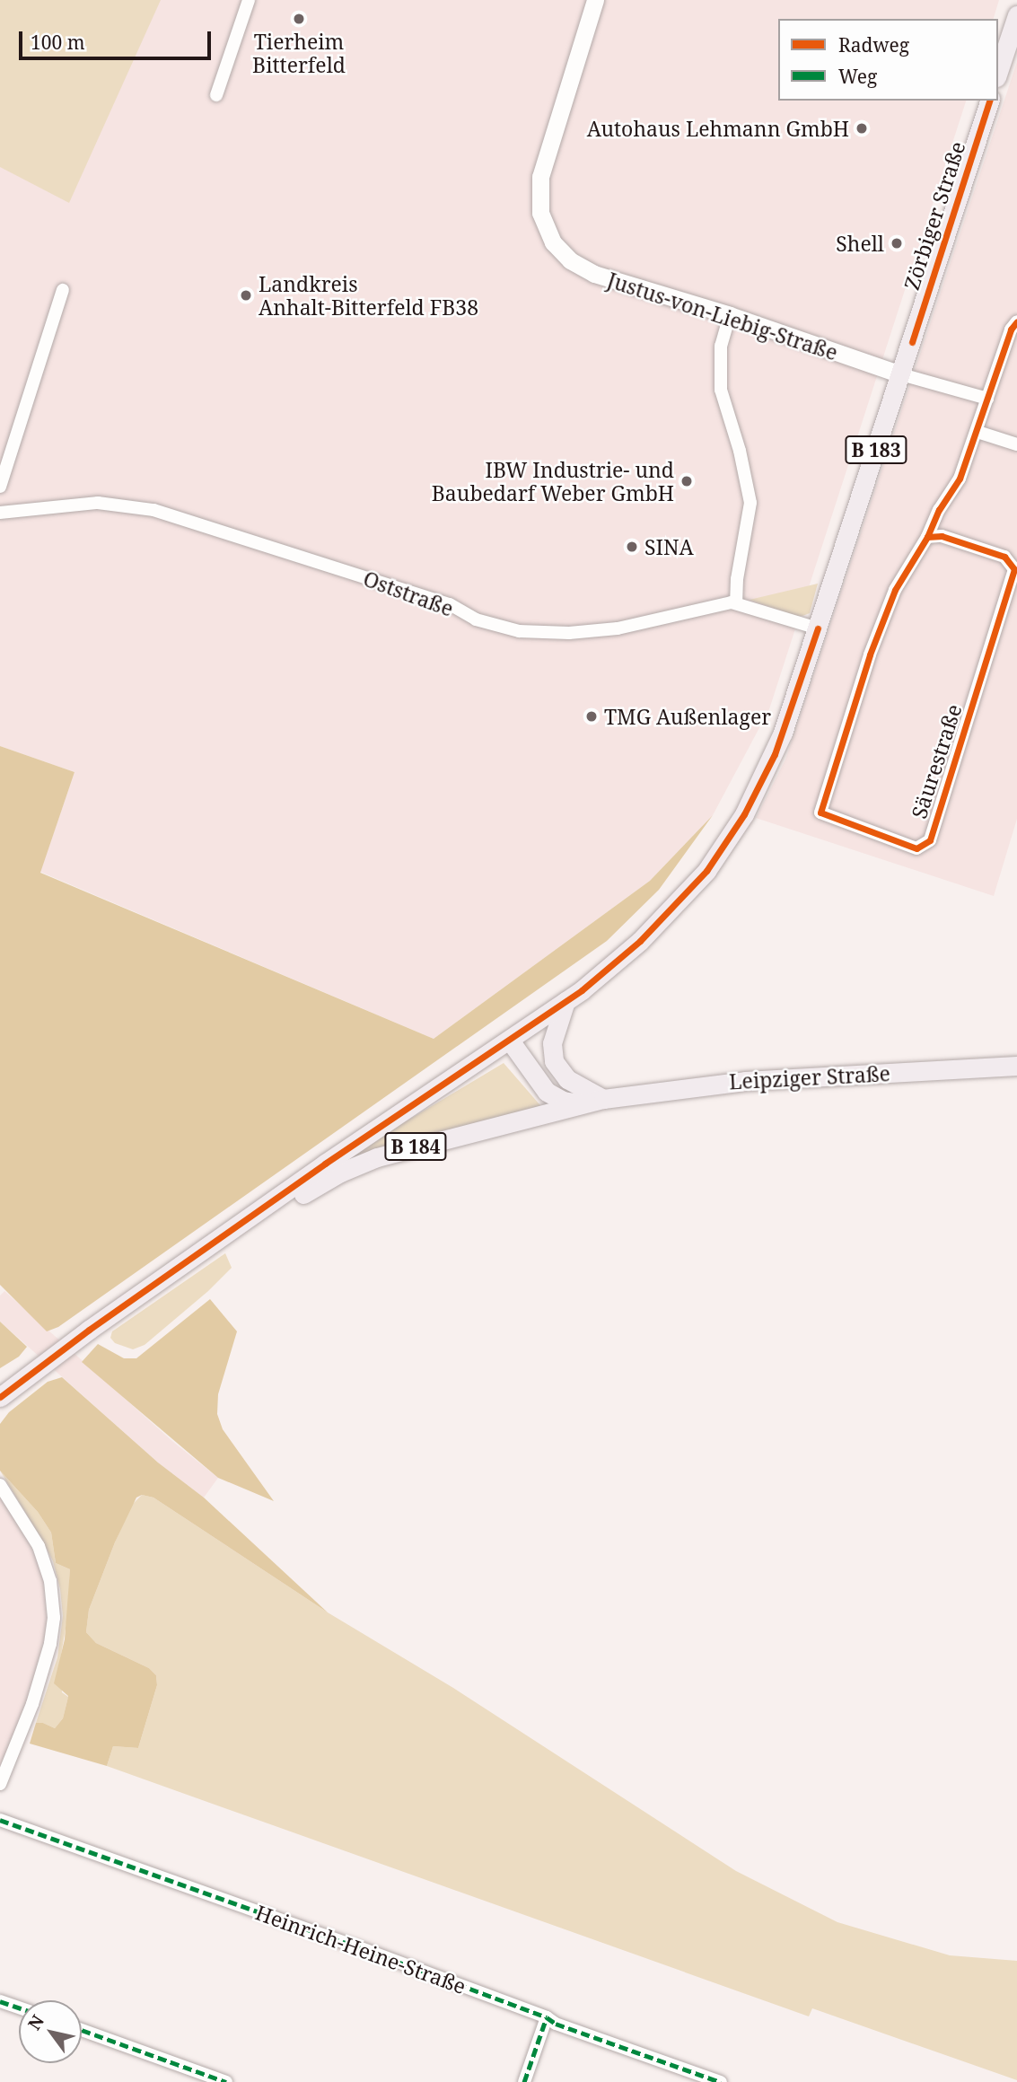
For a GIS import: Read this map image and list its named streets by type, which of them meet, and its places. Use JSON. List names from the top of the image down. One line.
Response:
{"streets":{"main road":["Zörbiger Straße","B 183","Leipziger Straße","B 184"],"street":["Justus-von-Liebig-Straße","Oststraße","Säurestraße","Heinrich-Heine-Straße"]},"crossings":[["Zörbiger Straße","Justus-von-Liebig-Straße"],["Zörbiger Straße","B 183"],["Zörbiger Straße","Oststraße"],["Zörbiger Straße","B 184"],["B 183","B 184"],["Leipziger Straße","B 184"]],"places":["Tierheim Bitterfeld","Autohaus Lehmann GmbH","Shell","Landkreis Anhalt-Bitterfeld FB38","IBW Industrie- und Baubedarf Weber GmbH","SINA","TMG Außenlager"],"legend":["Radweg","Weg"],"scale_bar":"100 m","north":"top left"}
